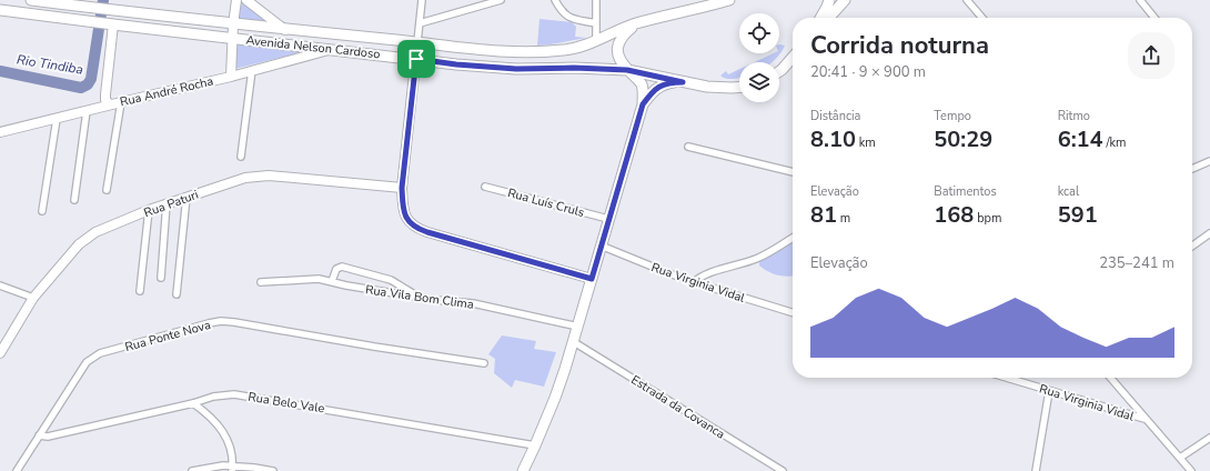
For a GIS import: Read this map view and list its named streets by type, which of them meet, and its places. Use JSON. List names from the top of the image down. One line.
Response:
{"streets":{"main road":["Avenida Nelson Cardoso"],"street":["Rua André Rocha","Rua Luís Cruls","Rua Paturi","Rua Virginia Vidal","Rua Vila Bom Clima","Rua Ponte Nova","Rua Belo Vale","Estrada da Covanca"]},"crossings":[["Avenida Nelson Cardoso","Rua André Rocha"],["Rua Ponte Nova","Rua Belo Vale"]],"water":["Rio Tindiba"],"page":{"heading":["Corrida noturna","20:41 · 9 × 900 m"],"stats":[["Distância","8.10 km"],["Tempo","50:29"],["Ritmo","6:14 /km"],["Elevação","81 m"],["Batimentos","168 bpm"],["kcal","591"]],"chart":["Elevação","235–241 m"]}}
